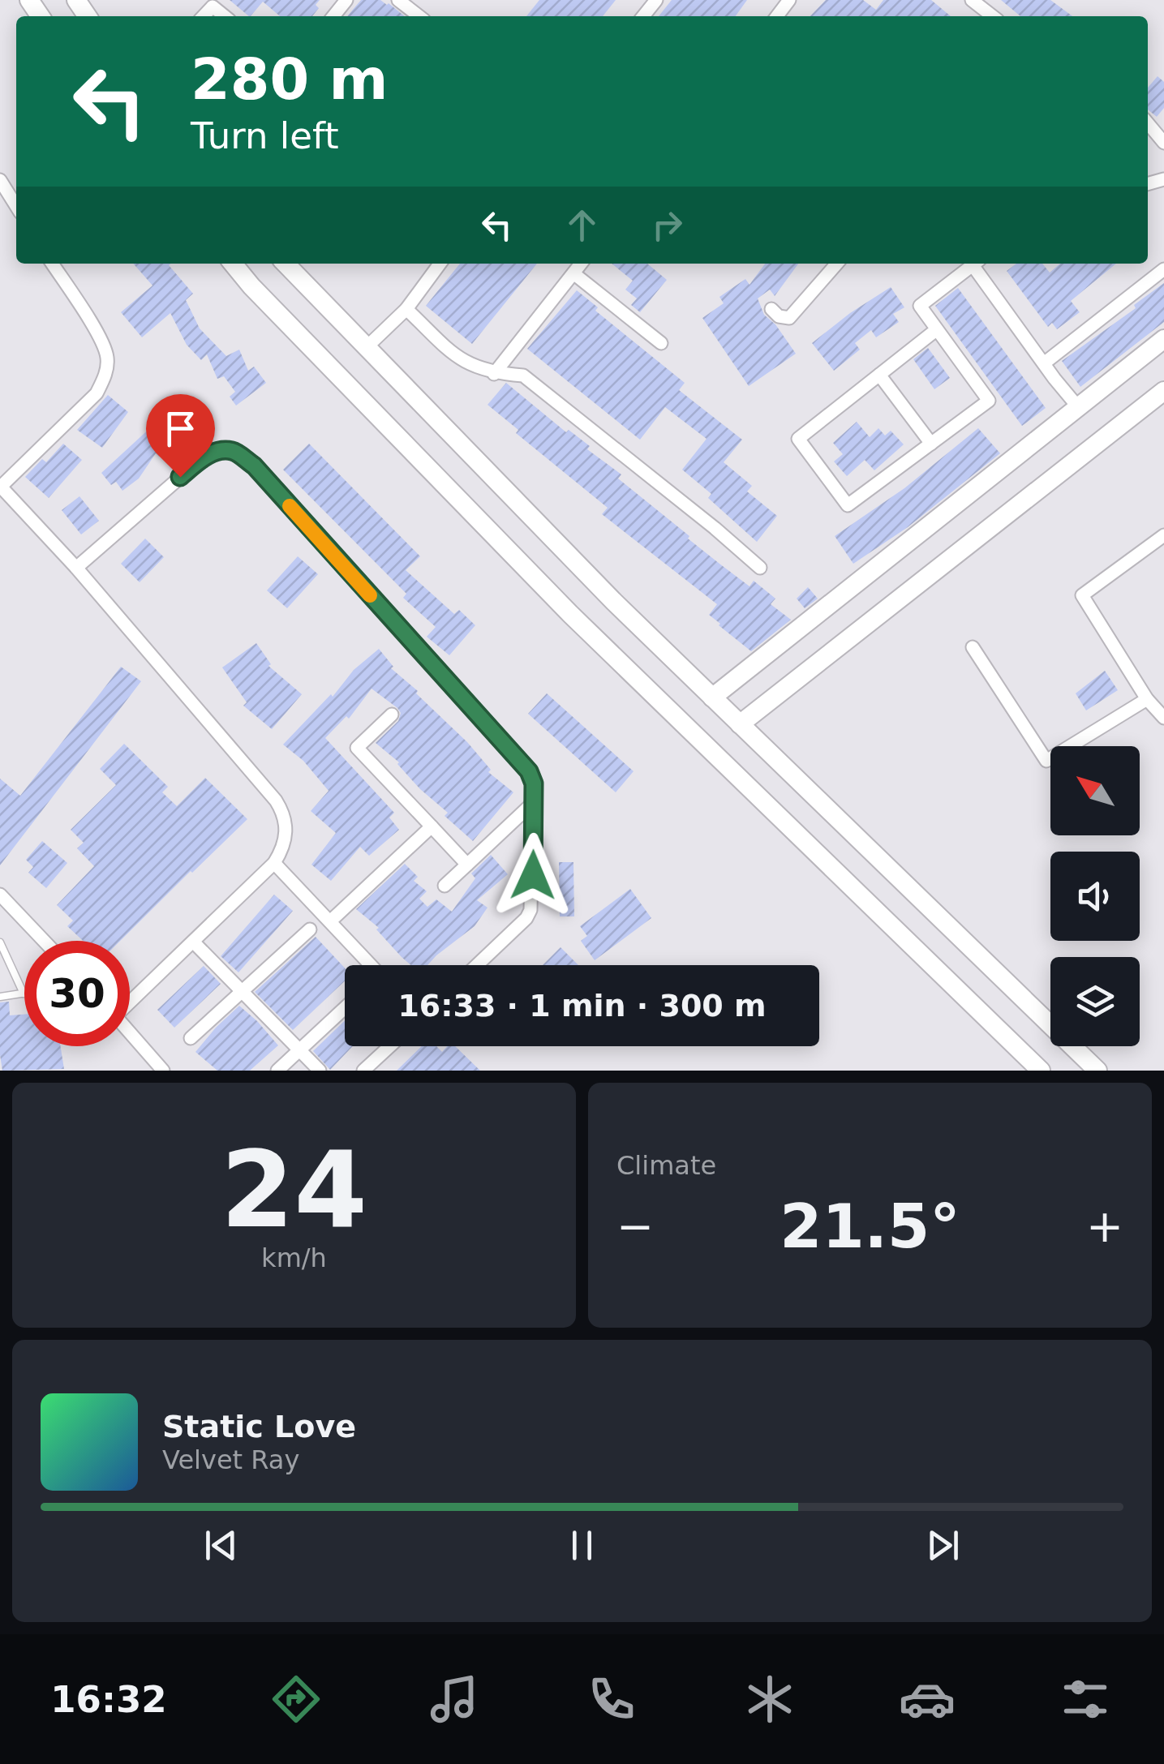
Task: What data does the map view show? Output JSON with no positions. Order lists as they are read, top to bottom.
{
  "north": "top left",
  "page": {
    "turn": ["280 m", "Turn left"],
    "limit": "30",
    "trip": "16:33 · 1 min · 300 m",
    "tile": [
      ["24", "km/h"],
      "Climate"
    ],
    "heat": ["−", "21.5°", "+"],
    "song": ["Static Love", "Velvet Ray"],
    "tabs": "16:32"
  }
}
